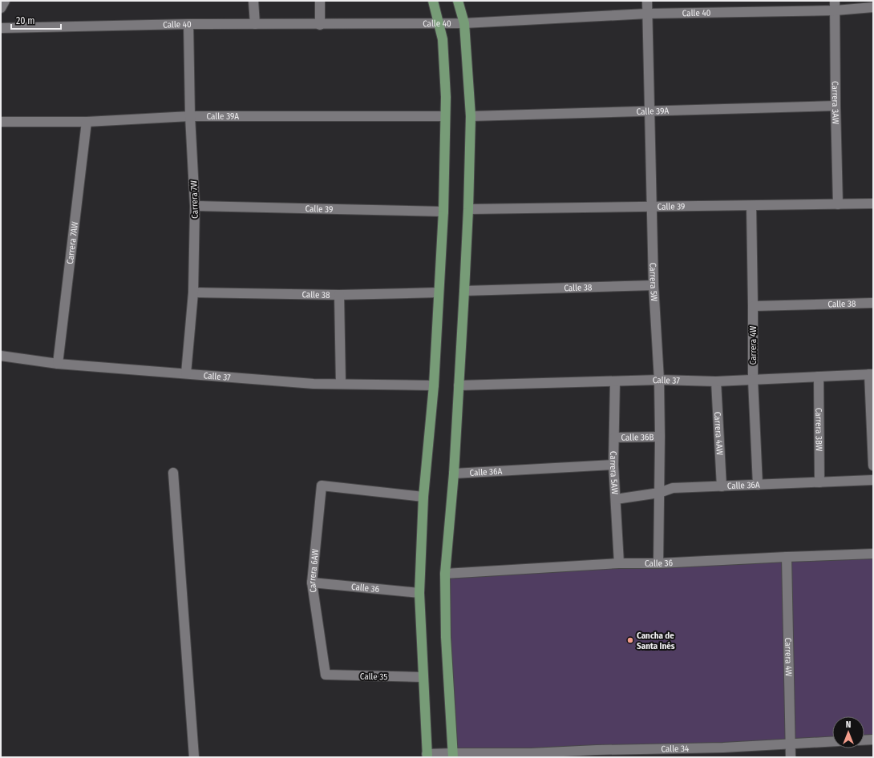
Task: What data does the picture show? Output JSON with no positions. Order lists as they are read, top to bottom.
{
  "streets": {
    "street": [
      "Calle 40",
      "Carrera 3AW",
      "Calle 39A",
      "Carrera 7W",
      "Calle 39",
      "Carrera 7AW",
      "Carrera 5W",
      "Calle 38",
      "Carrera 4W",
      "Calle 37",
      "Carrera 3BW",
      "Carrera 4AW",
      "Calle 36B",
      "Calle 36A",
      "Carrera 5AW",
      "Calle 36",
      "Carrera 6AW",
      "Calle 35",
      "Calle 34"
    ]
  },
  "crossings": [
    ["Calle 40", "Carrera 3AW"],
    ["Calle 40", "Carrera 7W"],
    ["Calle 40", "Carrera 5W"],
    ["Carrera 3AW", "Calle 39A"],
    ["Carrera 3AW", "Calle 39"],
    ["Calle 39A", "Carrera 7W"],
    ["Calle 39A", "Carrera 7AW"],
    ["Calle 39A", "Carrera 5W"],
    ["Carrera 7W", "Calle 39"],
    ["Carrera 7W", "Calle 38"],
    ["Carrera 7W", "Calle 37"],
    ["Calle 39", "Carrera 5W"],
    ["Calle 39", "Carrera 4W"],
    ["Carrera 7AW", "Calle 37"],
    ["Carrera 5W", "Calle 38"],
    ["Carrera 5W", "Calle 37"],
    ["Carrera 5W", "Calle 36B"],
    ["Carrera 5W", "Calle 36A"],
    ["Carrera 5W", "Calle 36"],
    ["Calle 38", "Carrera 4W"],
    ["Carrera 4W", "Calle 37"],
    ["Carrera 4W", "Calle 36A"],
    ["Carrera 4W", "Calle 36"],
    ["Carrera 4W", "Calle 34"],
    ["Calle 37", "Carrera 3BW"],
    ["Calle 37", "Carrera 4AW"],
    ["Calle 37", "Carrera 5AW"],
    ["Carrera 3BW", "Calle 36A"],
    ["Carrera 4AW", "Calle 36A"],
    ["Calle 36B", "Carrera 5AW"],
    ["Calle 36A", "Carrera 5AW"],
    ["Carrera 5AW", "Calle 36"],
    ["Calle 36", "Carrera 6AW"],
    ["Carrera 6AW", "Calle 35"]
  ],
  "places": ["Cancha de Santa Inés"],
  "scale_bar": "20 m",
  "north": "top"
}
